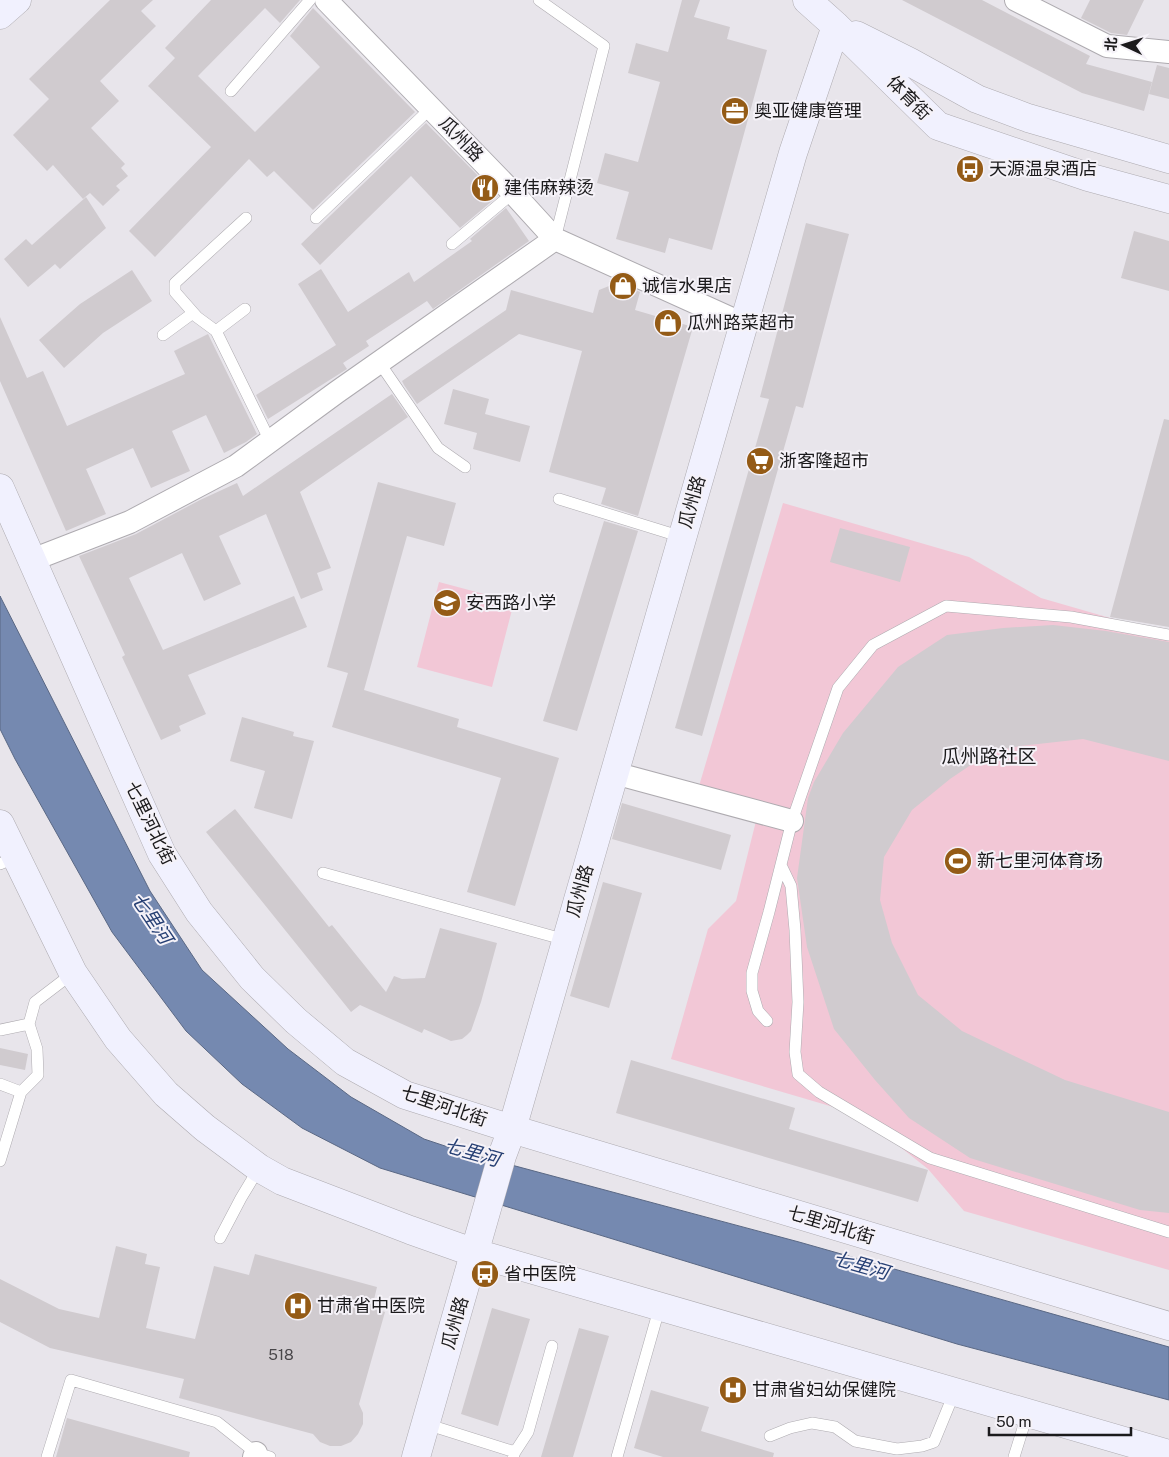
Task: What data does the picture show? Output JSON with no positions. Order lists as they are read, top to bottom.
{
  "streets": {
    "street": ["体育街", "瓜州路", "七里河北街"]
  },
  "crossings": [
    ["体育街", "瓜州路"],
    ["瓜州路", "七里河北街"]
  ],
  "districts": ["瓜州路社区"],
  "water": ["七里河"],
  "places": {
    "office": ["奥亚健康管理"],
    "bus stop": ["天源温泉酒店", "省中医院"],
    "restaurant": ["建伟麻辣烫"],
    "shop": ["诚信水果店", "瓜州路菜超市"],
    "supermarket": ["浙客隆超市"],
    "school or university": ["安西路小学"],
    "sports": ["新七里河体育场"],
    "hospital": ["甘肃省中医院", "甘肃省妇幼保健院"]
  },
  "house_numbers": ["518"],
  "scale_bar": "50 m",
  "north": "left"
}
